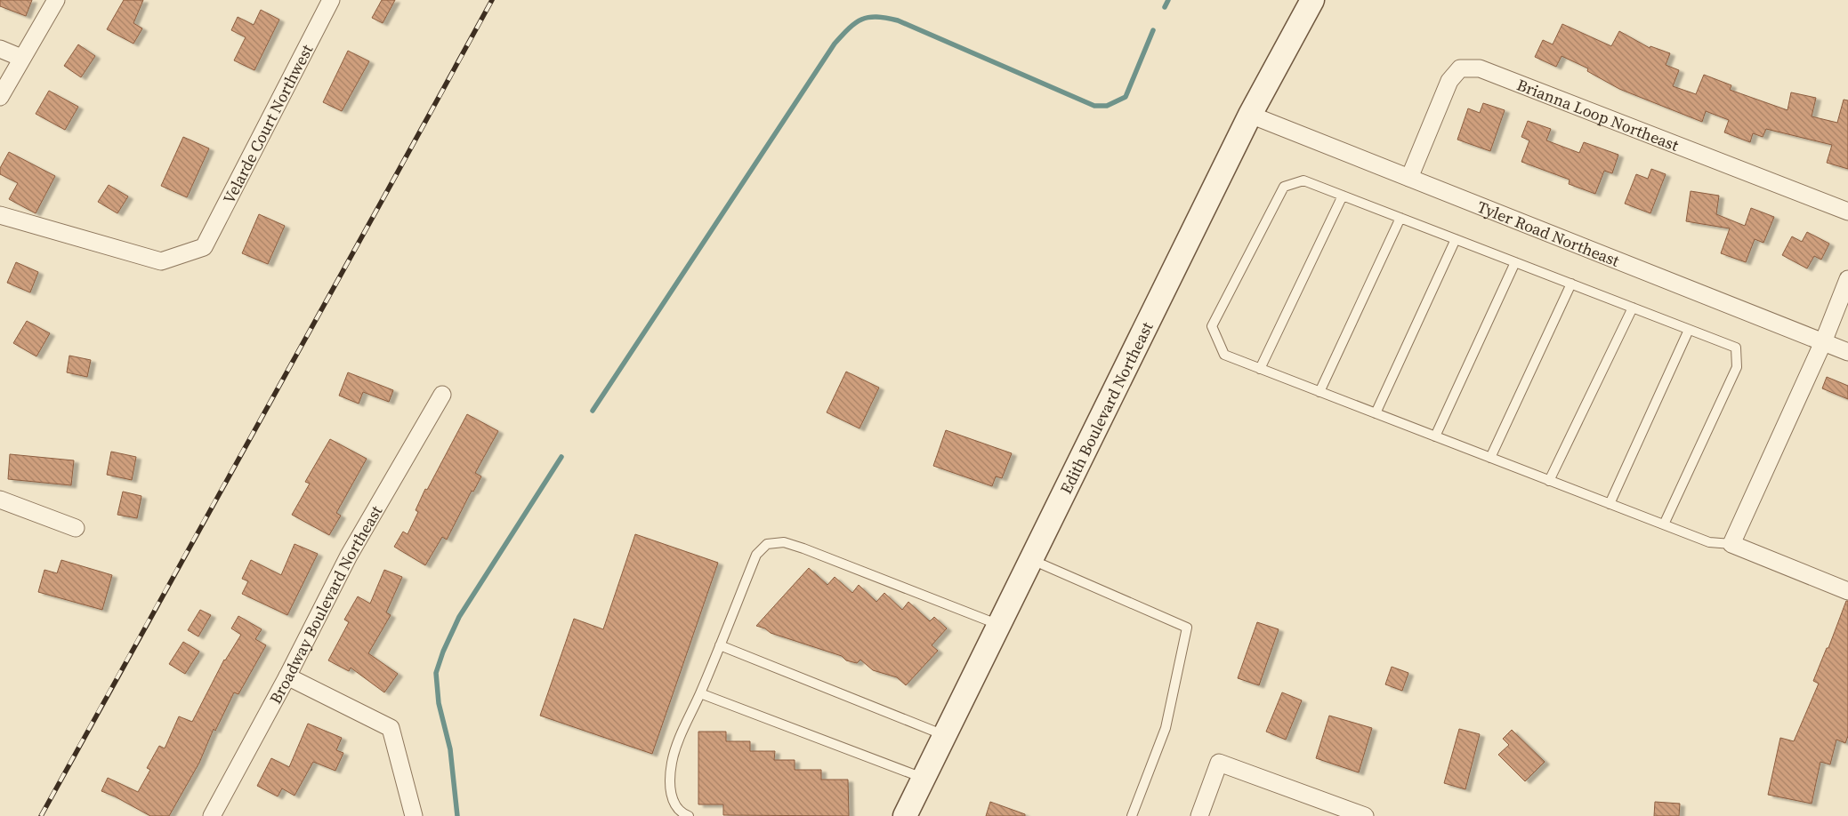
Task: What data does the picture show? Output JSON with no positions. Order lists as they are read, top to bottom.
{
  "streets": {
    "street": [
      "Brianna Loop Northeast",
      "Velarde Court Northwest",
      "Tyler Road Northeast",
      "Edith Boulevard Northeast",
      "Broadway Boulevard Northeast"
    ]
  },
  "crossings": [
    ["Brianna Loop Northeast", "Tyler Road Northeast"],
    ["Tyler Road Northeast", "Edith Boulevard Northeast"]
  ]
}
